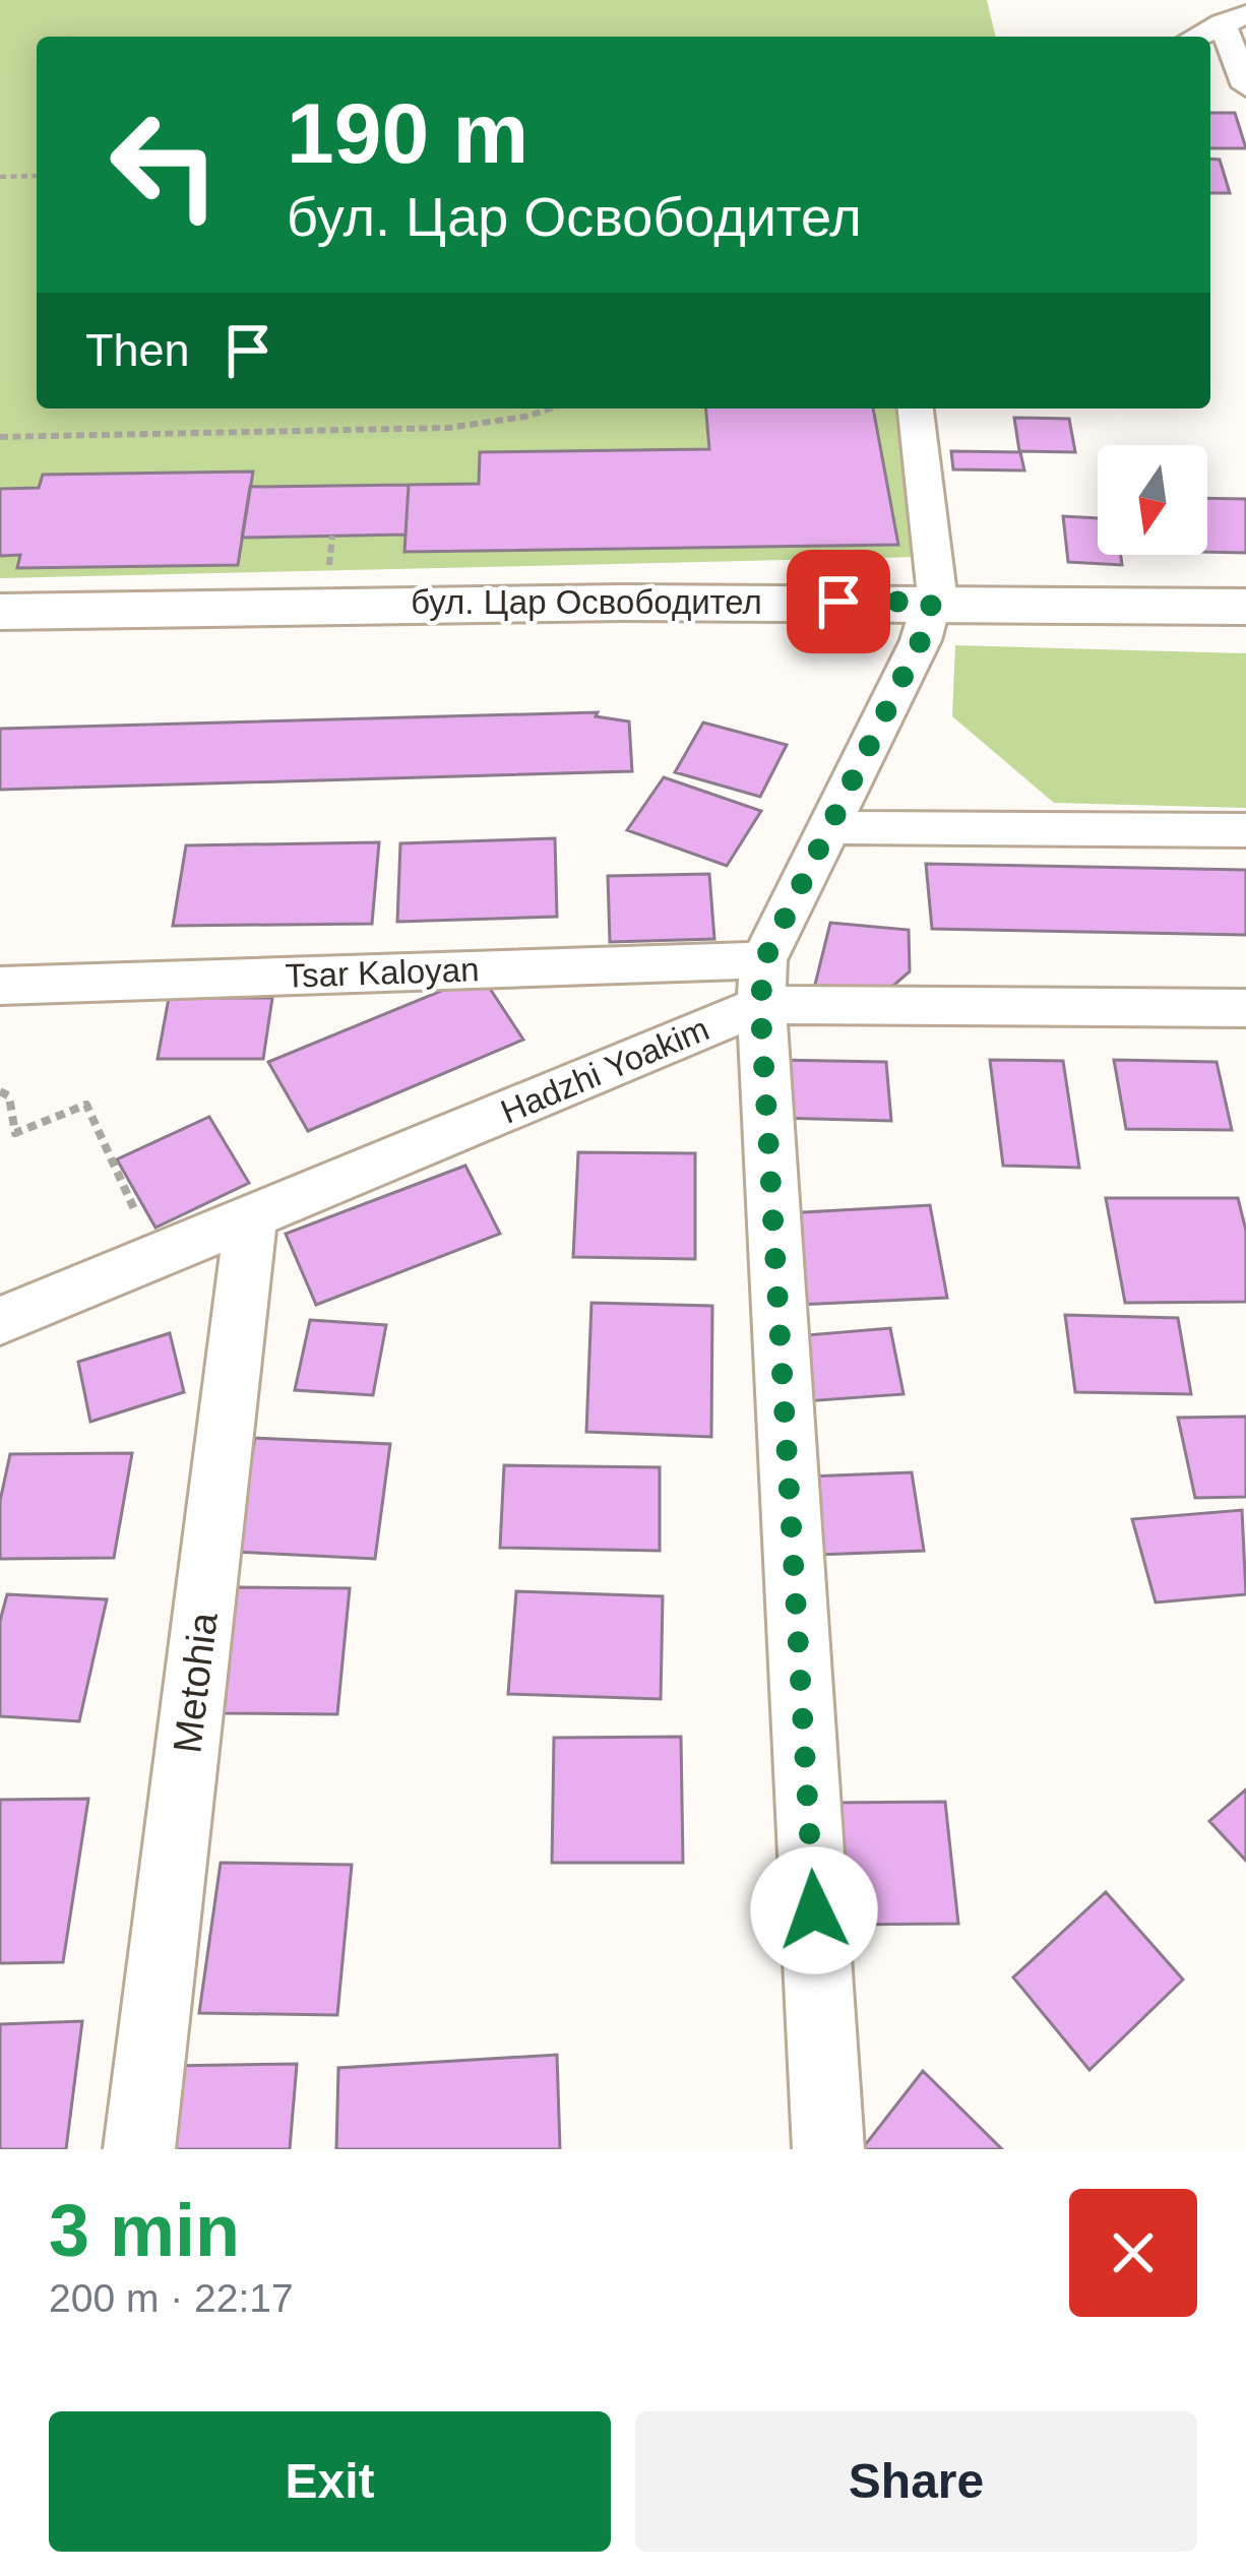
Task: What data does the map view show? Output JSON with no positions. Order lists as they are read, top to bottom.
{
  "streets": {
    "main road": ["бул. Цар Освободител"],
    "street": ["Tsar Kaloyan", "Hadzhi Yoakim", "Metohia"]
  },
  "crossings": [
    ["Tsar Kaloyan", "Hadzhi Yoakim"],
    ["Hadzhi Yoakim", "Metohia"]
  ],
  "north": "bottom",
  "page": {
    "turn": ["190 m", "бул. Цар Освободител"],
    "then": "Then",
    "heading": ["3 min", "200 m · 22:17"],
    "buttons": ["Exit", "Share"]
  }
}
